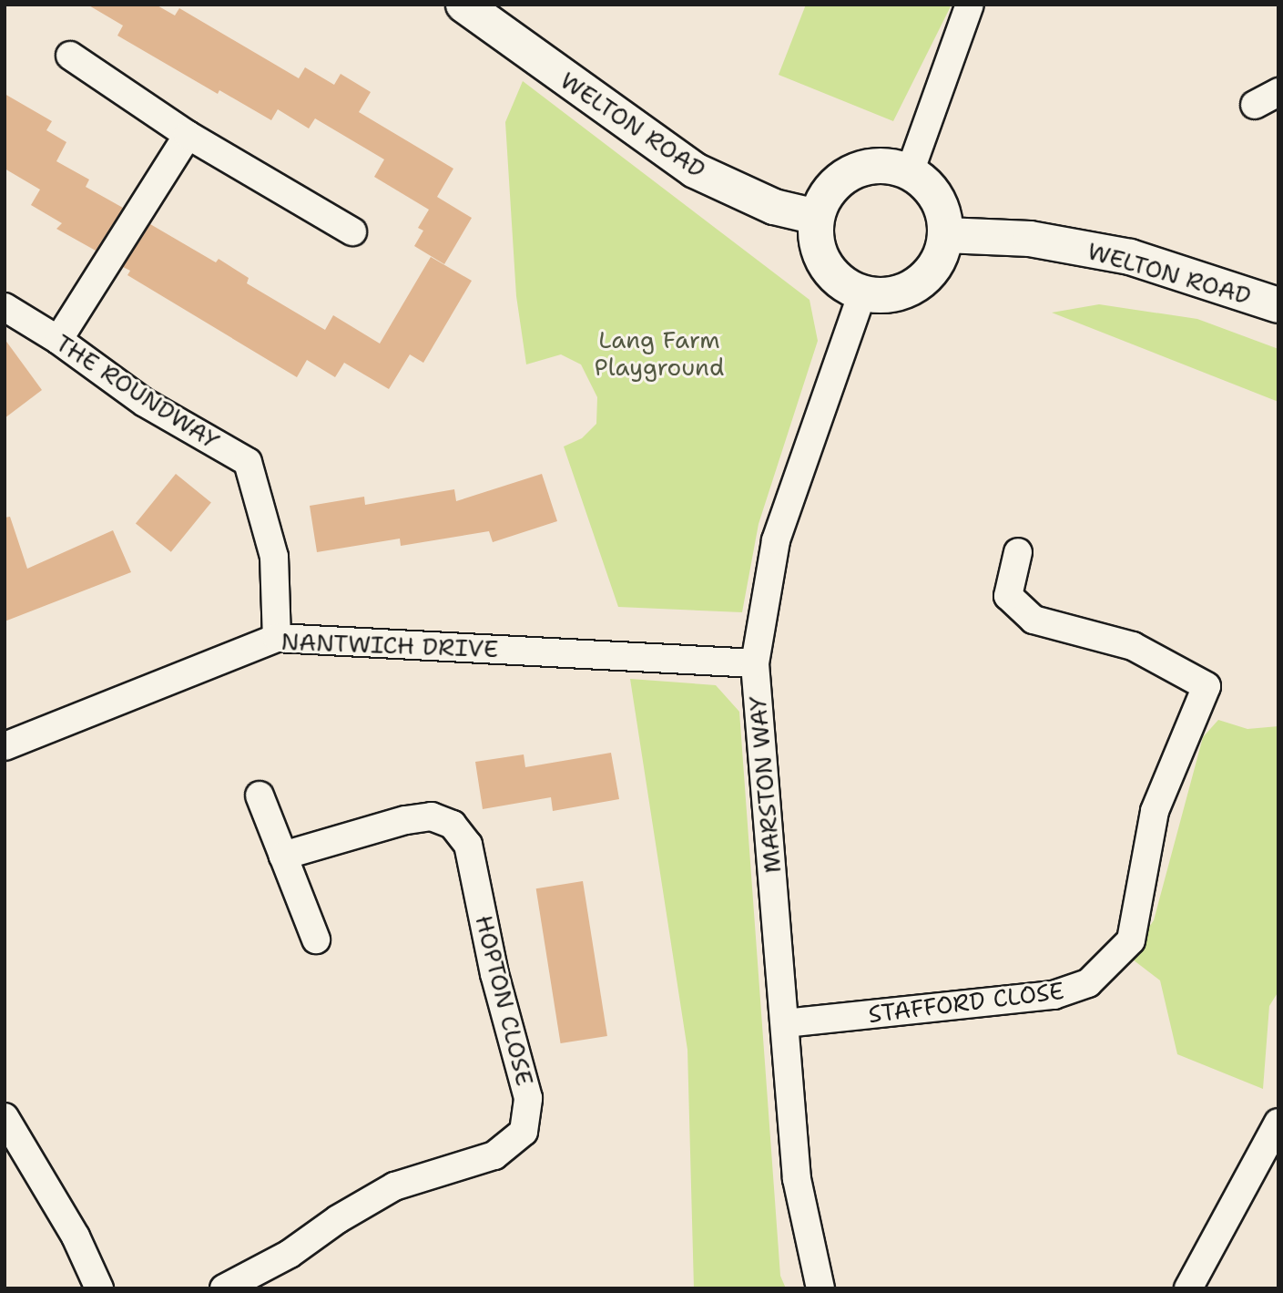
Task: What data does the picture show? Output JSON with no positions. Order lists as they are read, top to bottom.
{
  "streets": {
    "street": [
      "WELTON ROAD",
      "THE ROUNDWAY",
      "NANTWICH DRIVE",
      "MARSTON WAY",
      "HOPTON CLOSE",
      "STAFFORD CLOSE"
    ]
  },
  "crossings": [
    ["WELTON ROAD", "MARSTON WAY"],
    ["THE ROUNDWAY", "NANTWICH DRIVE"],
    ["NANTWICH DRIVE", "MARSTON WAY"],
    ["MARSTON WAY", "STAFFORD CLOSE"]
  ],
  "parks": ["Lang Farm Playground"]
}
